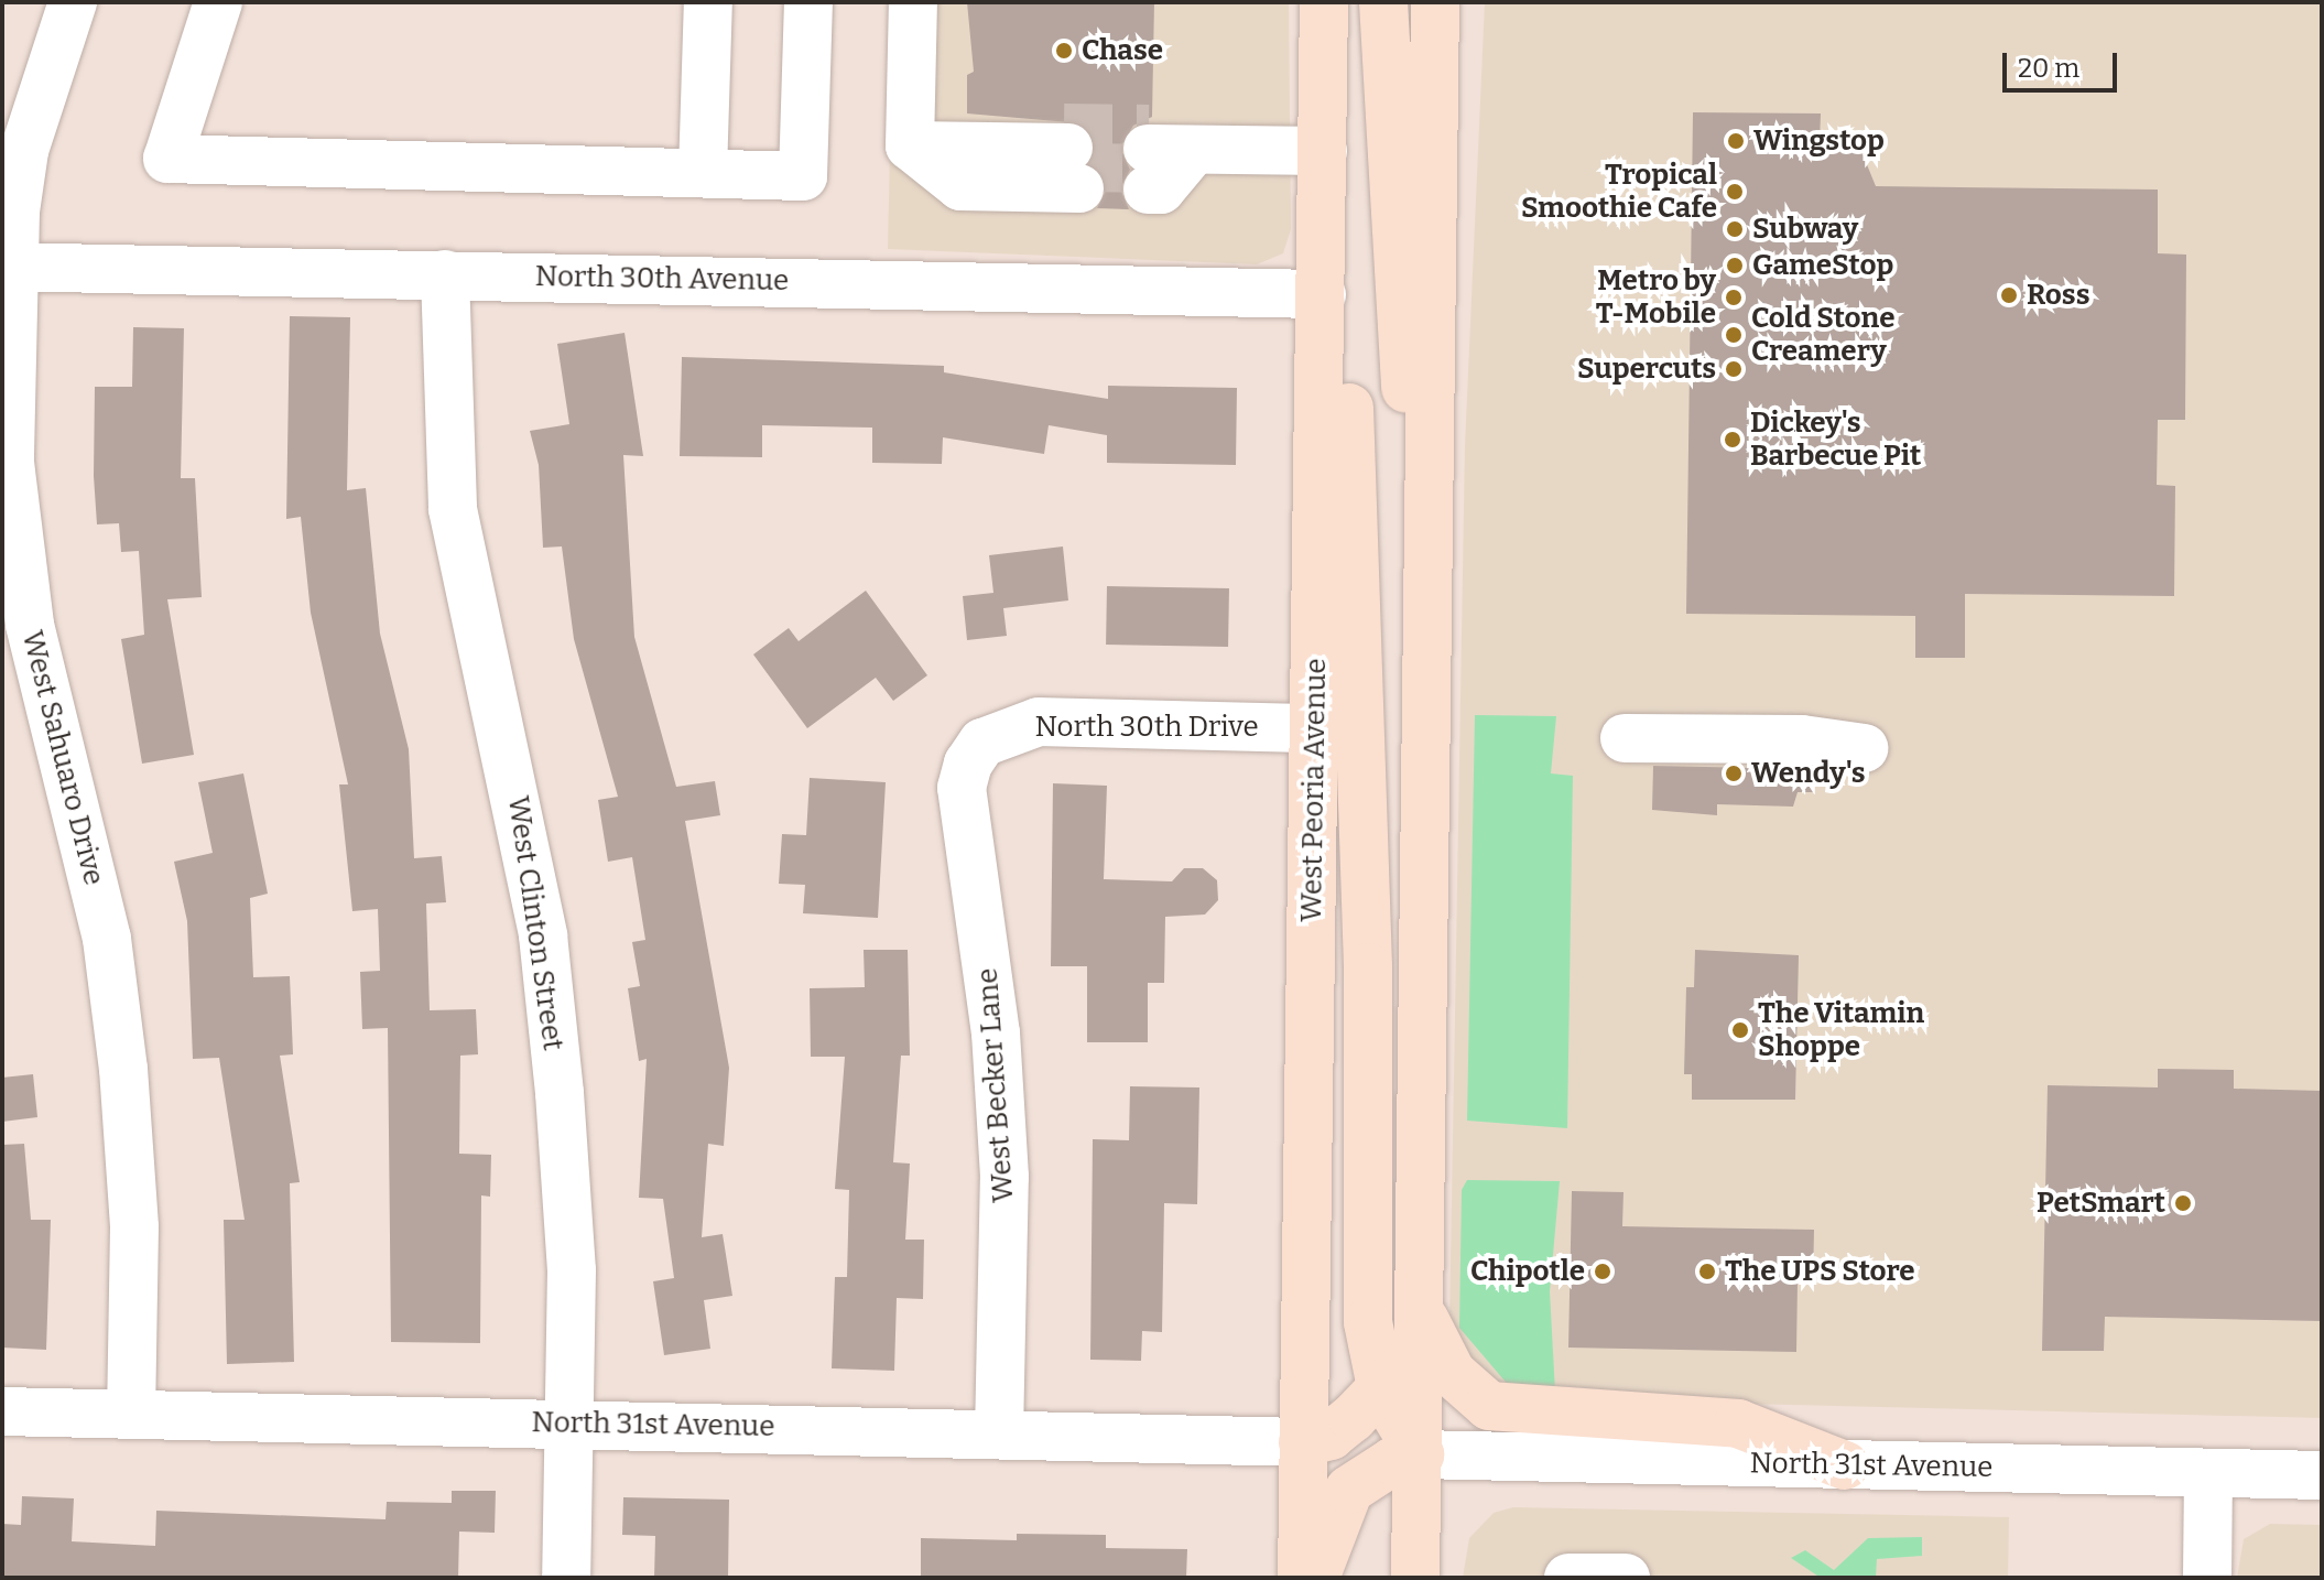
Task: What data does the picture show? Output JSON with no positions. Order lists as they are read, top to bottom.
{
  "streets": {
    "main road": ["West Peoria Avenue"],
    "street": [
      "North 30th Avenue",
      "North 30th Drive",
      "West Sahuaro Drive",
      "West Clinton Street",
      "West Becker Lane",
      "North 31st Avenue"
    ]
  },
  "crossings": [
    ["North 30th Avenue", "West Sahuaro Drive"],
    ["North 30th Avenue", "West Peoria Avenue"],
    ["North 30th Avenue", "West Clinton Street"],
    ["North 30th Drive", "West Peoria Avenue"],
    ["North 30th Drive", "West Becker Lane"],
    ["West Sahuaro Drive", "North 31st Avenue"],
    ["West Peoria Avenue", "North 31st Avenue"],
    ["West Clinton Street", "North 31st Avenue"],
    ["West Becker Lane", "North 31st Avenue"]
  ],
  "places": [
    "Chase",
    "Wingstop",
    "Tropical Smoothie Cafe",
    "Subway",
    "GameStop",
    "Ross",
    "Metro by T-Mobile",
    "Cold Stone Creamery",
    "Supercuts",
    "Dickey's Barbecue Pit",
    "Wendy's",
    "The Vitamin Shoppe",
    "PetSmart",
    "Chipotle",
    "The UPS Store"
  ],
  "scale_bar": "20 m"
}
